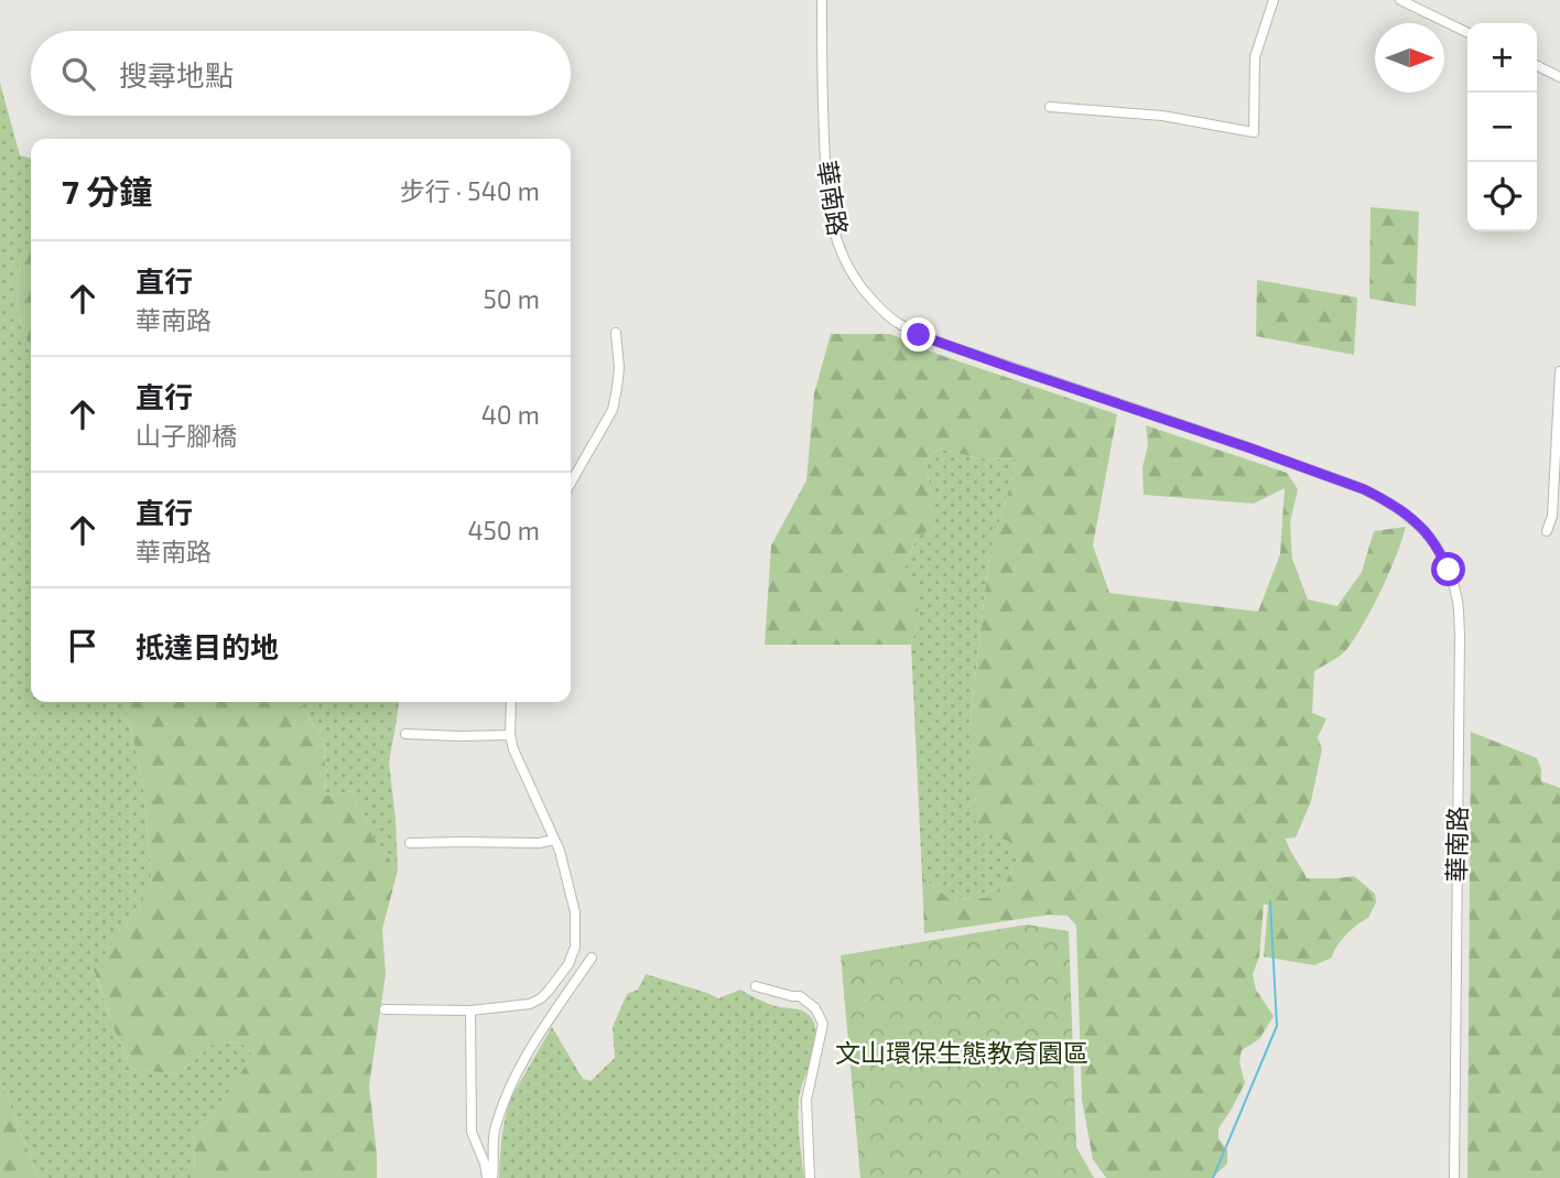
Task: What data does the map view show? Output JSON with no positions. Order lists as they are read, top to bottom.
{
  "streets": {
    "street": ["華南路"]
  },
  "parks": ["文山環保生態教育園區"],
  "north": "right",
  "page": {
    "map_buttons": ["+", "−"],
    "search": "搜尋地點",
    "heading": ["7 分鐘", "步行 · 540 m"],
    "list": [
      ["直行", "華南路", "50 m"],
      ["直行", "山子腳橋", "40 m"],
      ["直行", "華南路", "450 m"],
      "抵達目的地"
    ]
  }
}
